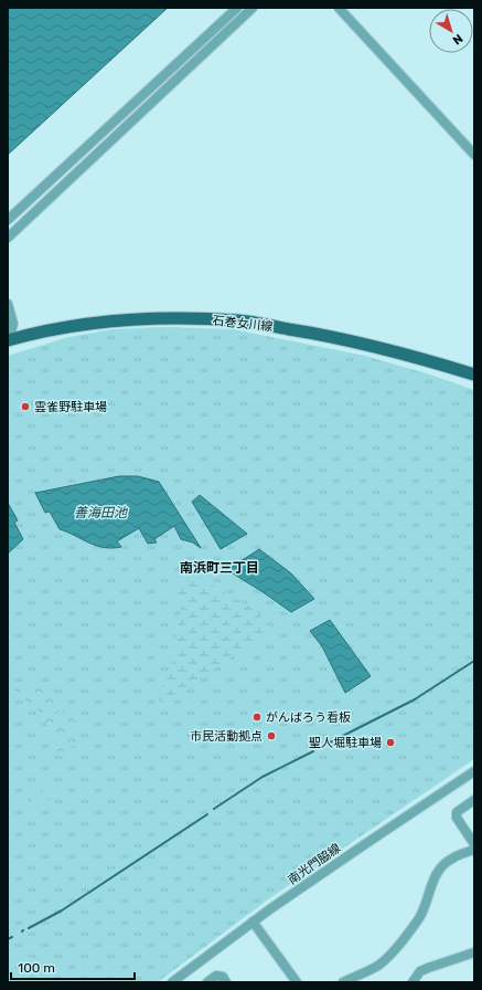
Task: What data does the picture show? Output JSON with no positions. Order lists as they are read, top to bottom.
{
  "streets": {
    "main road": ["石巻女川線"],
    "street": ["南光門脇線"]
  },
  "districts": ["南浜町三丁目"],
  "water": ["善海田池"],
  "places": [
    "雲雀野駐車場",
    "がんばろう看板",
    "市民活動拠点",
    "聖人堀駐車場"
  ],
  "scale_bar": "100 m",
  "north": "bottom right"
}
